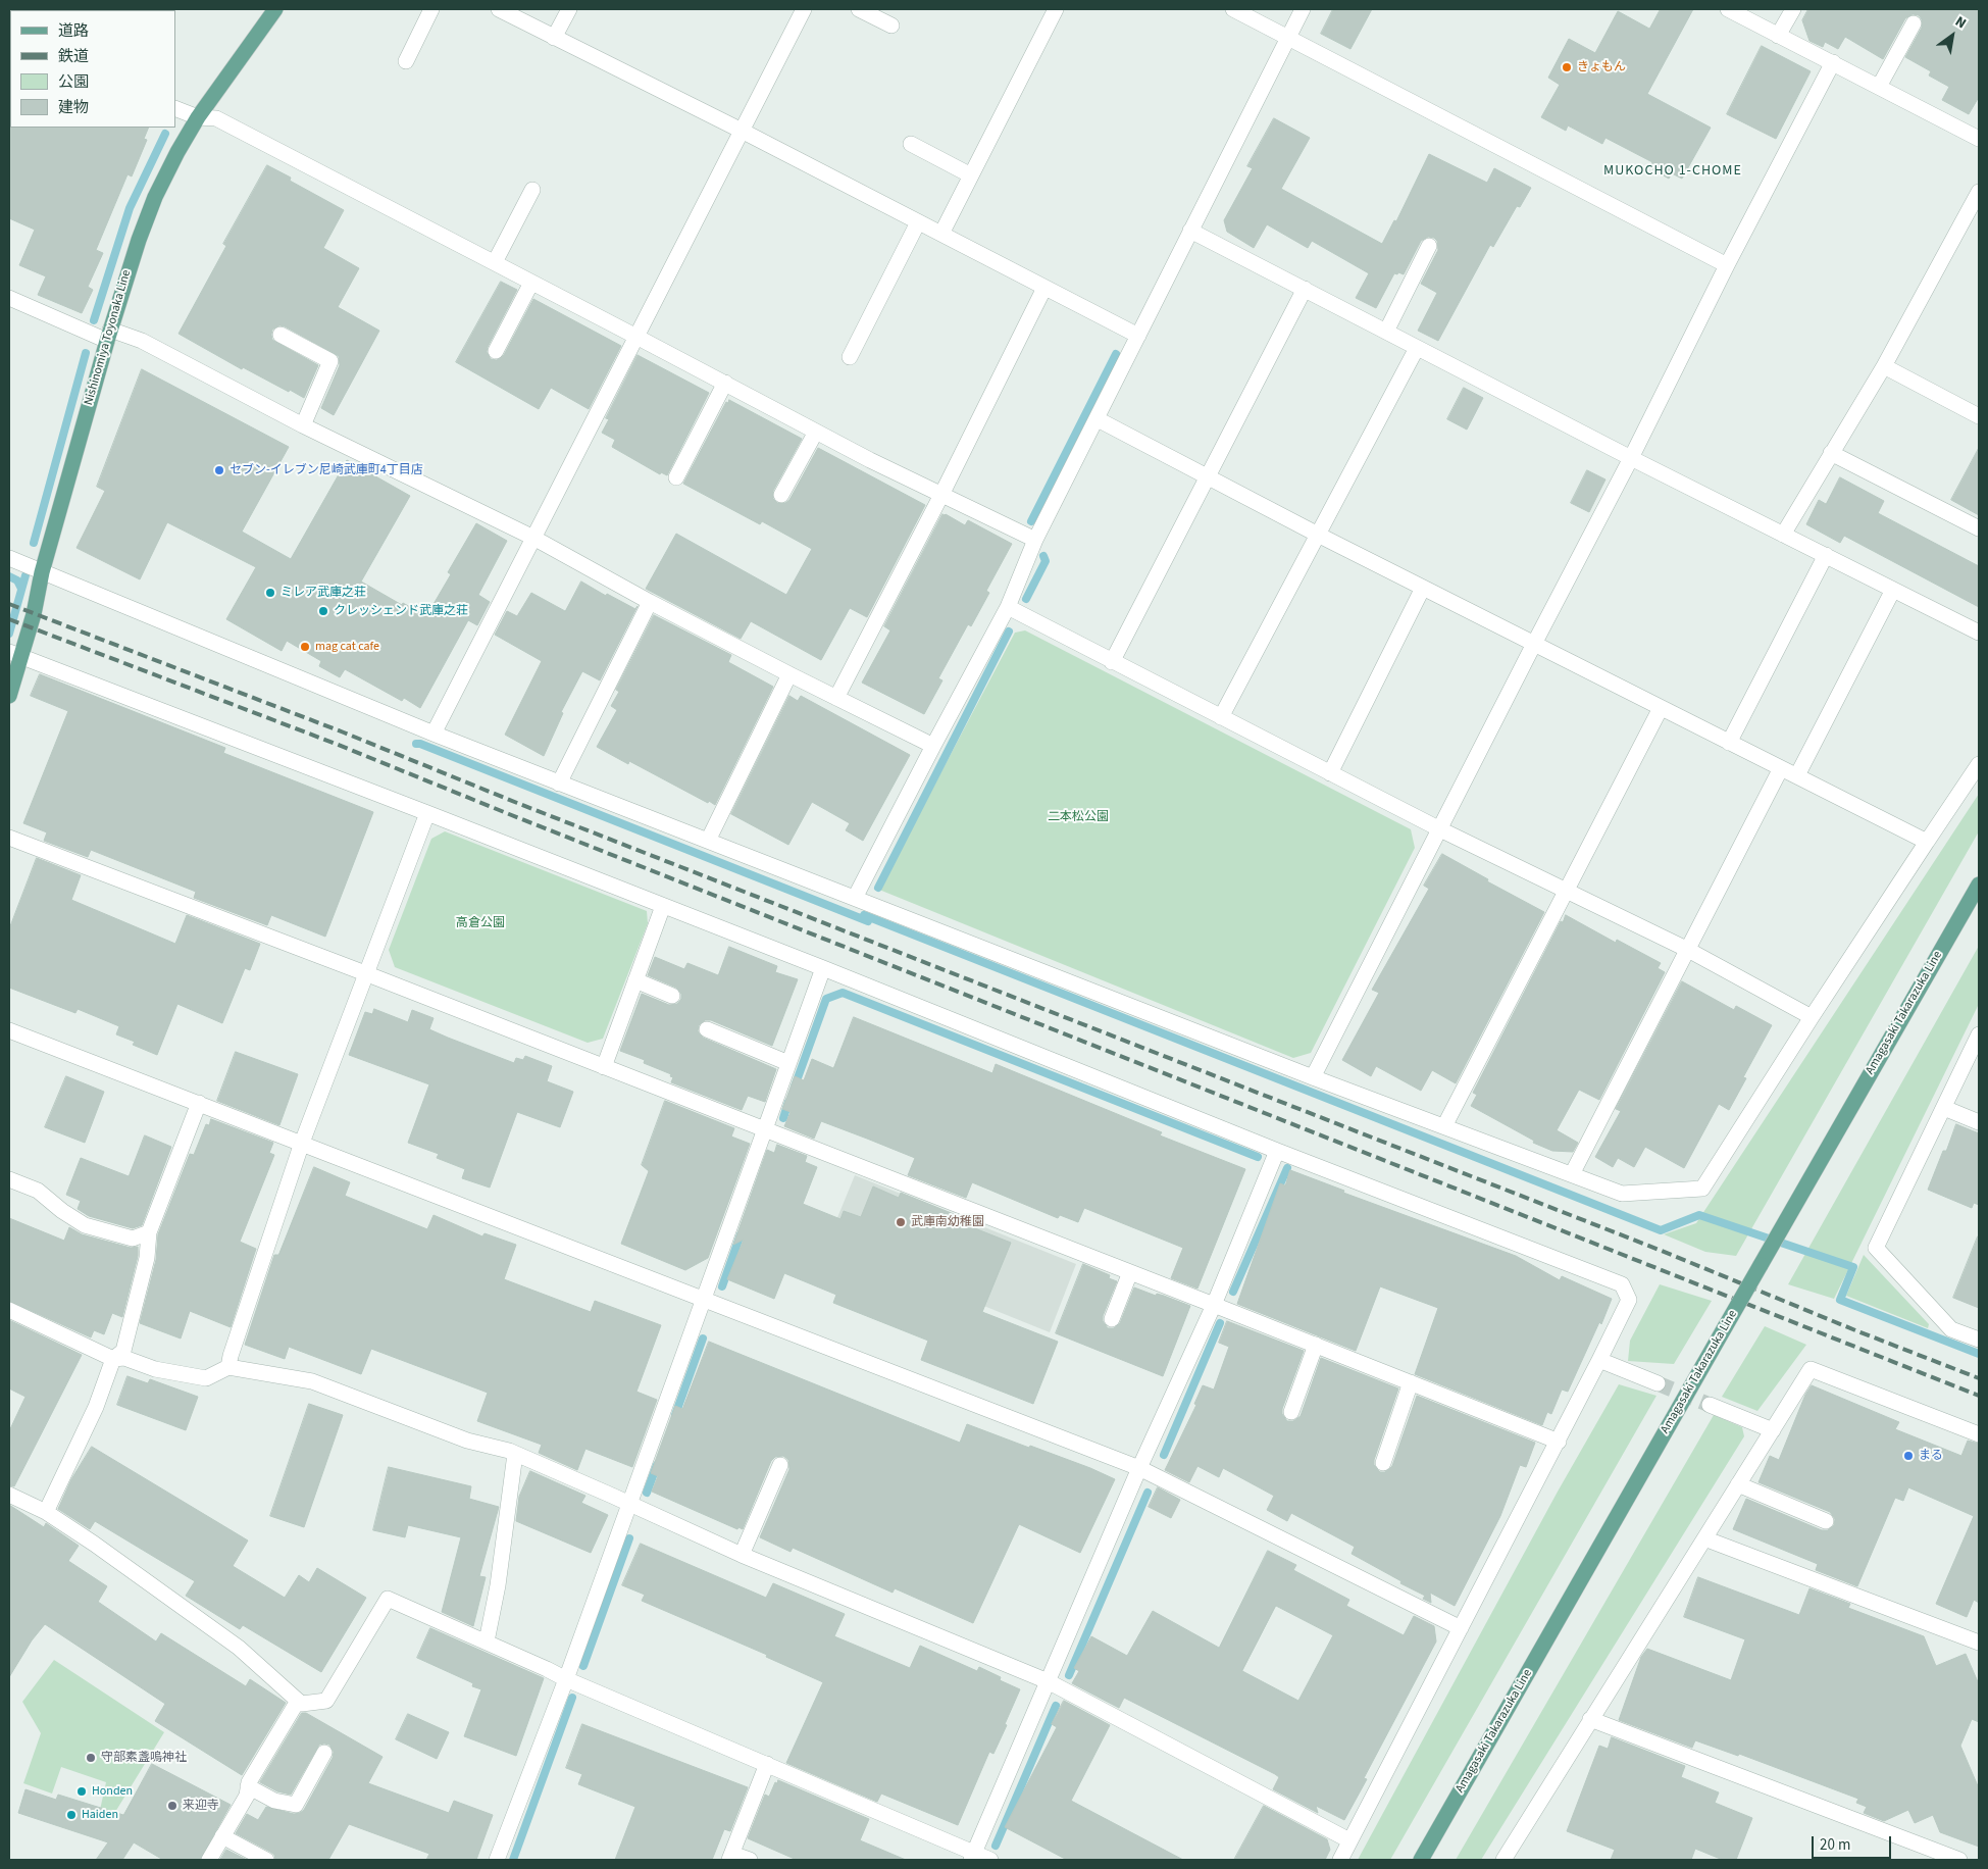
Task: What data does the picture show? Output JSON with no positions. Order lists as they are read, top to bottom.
{
  "streets": {
    "main road": ["Nishinomiya Toyonaka Line", "Amagasaki Takarazuka Line"]
  },
  "districts": ["MUKOCHO 1-CHOME"],
  "parks": ["二本松公園", "高倉公園"],
  "places": [
    "きょもん",
    "セブン-イレブン尼崎武庫町4丁目店",
    "ミレア武庫之荘",
    "クレッシェンド武庫之荘",
    "mag cat cafe",
    "武庫南幼稚園",
    "まる",
    "守部素盞嗚神社",
    "Honden",
    "来迎寺",
    "Haiden"
  ],
  "legend": [
    "道路",
    "鉄道",
    "公園",
    "建物"
  ],
  "scale_bar": "20 m",
  "north": "top right"
}
